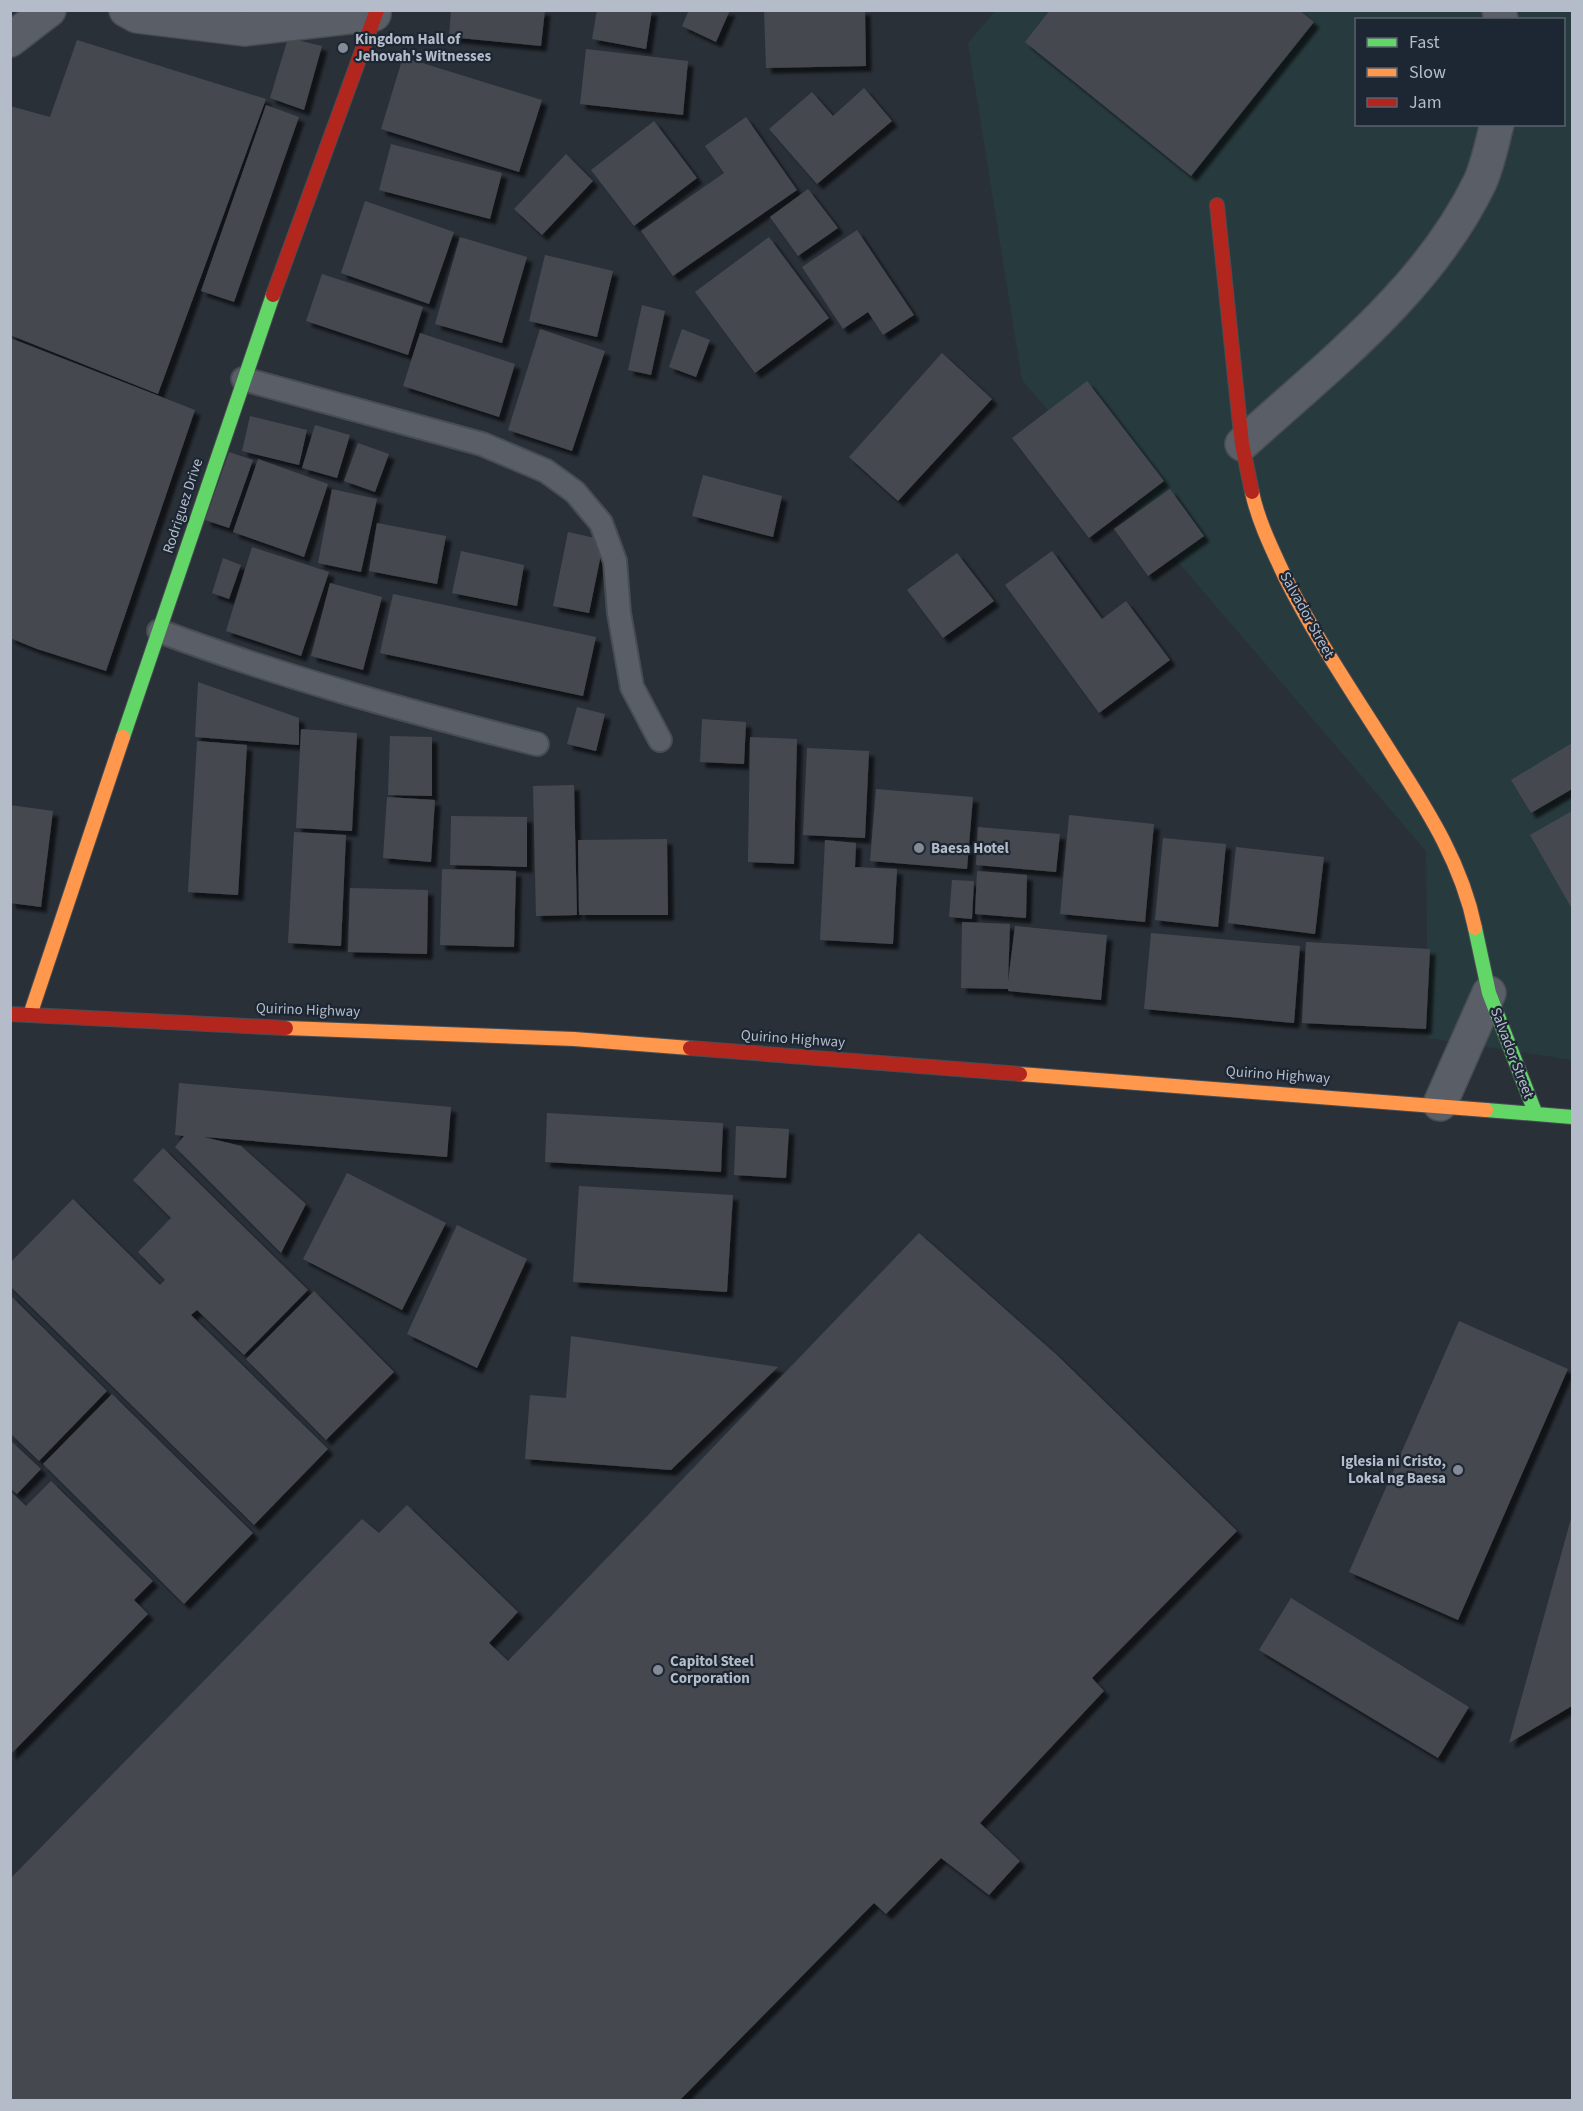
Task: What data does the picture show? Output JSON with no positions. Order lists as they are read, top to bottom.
{
  "streets": {
    "street": ["Rodriguez Drive", "Salvador Street", "Quirino Highway"]
  },
  "crossings": [
    ["Rodriguez Drive", "Quirino Highway"],
    ["Salvador Street", "Quirino Highway"]
  ],
  "places": [
    "Kingdom Hall of Jehovah's Witnesses",
    "Baesa Hotel",
    "Iglesia ni Cristo, Lokal ng Baesa",
    "Capitol Steel Corporation"
  ],
  "legend": ["Fast", "Slow", "Jam"]
}
